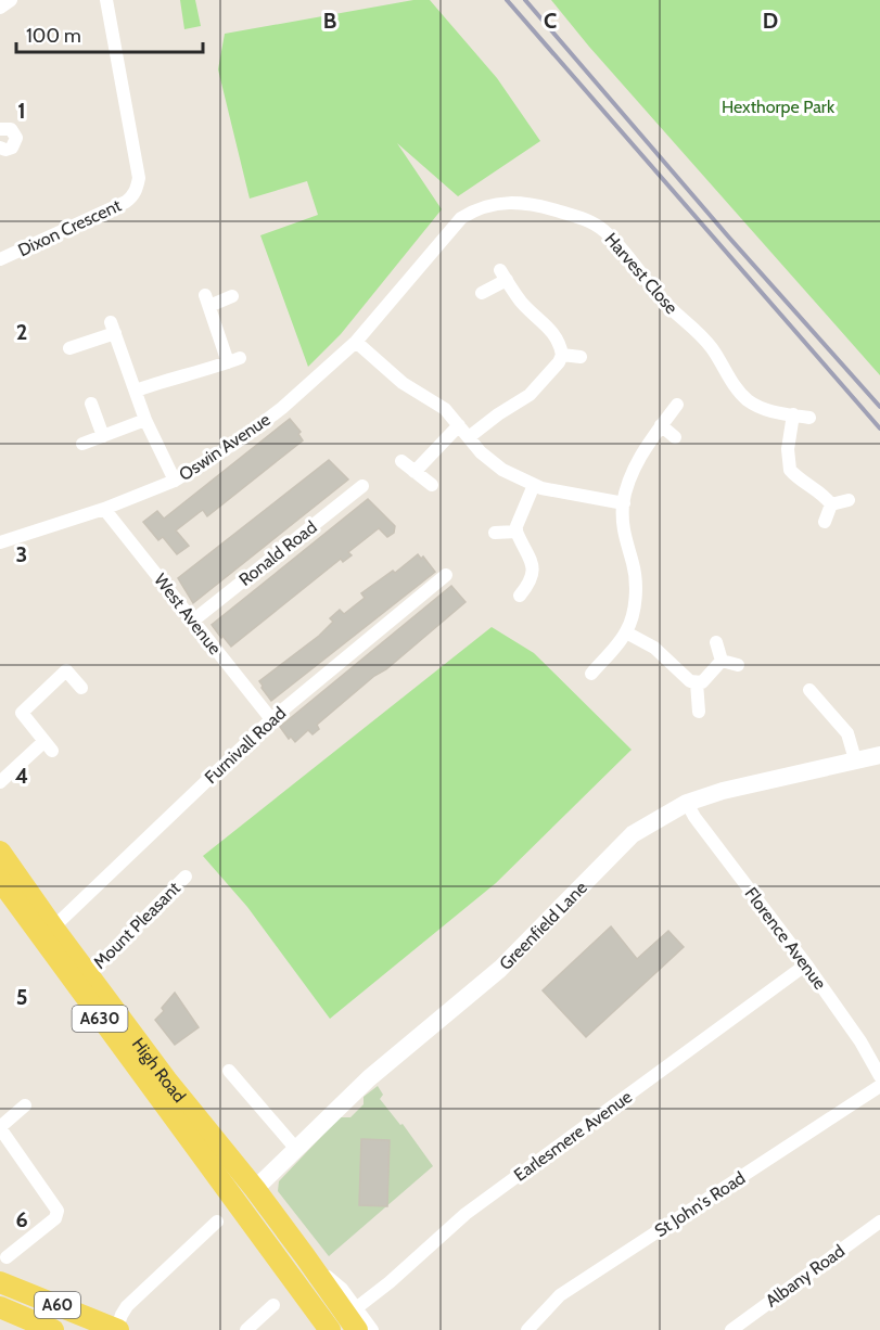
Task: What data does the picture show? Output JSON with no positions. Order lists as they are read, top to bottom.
{
  "streets": {
    "main road": ["A630", "High Road", "A60"],
    "street": [
      "Dixon Crescent",
      "Harvest Close",
      "Oswin Avenue",
      "Ronald Road",
      "West Avenue",
      "Furnivall Road",
      "Mount Pleasant",
      "Greenfield Lane",
      "Florence Avenue",
      "Earlesmere Avenue",
      "St John's Road",
      "Albany Road"
    ]
  },
  "crossings": [
    ["Harvest Close", "Oswin Avenue"],
    ["Oswin Avenue", "West Avenue"],
    ["Ronald Road", "West Avenue"],
    ["West Avenue", "Furnivall Road"],
    ["Furnivall Road", "High Road"],
    ["Mount Pleasant", "High Road"],
    ["Greenfield Lane", "Florence Avenue"],
    ["Greenfield Lane", "High Road"],
    ["Florence Avenue", "Earlesmere Avenue"],
    ["High Road", "Earlesmere Avenue"]
  ],
  "parks": ["Hexthorpe Park"],
  "scale_bar": "100 m",
  "grid": {
    "columns": ["B", "C", "D"],
    "rows": [
      "1",
      "2",
      "3",
      "4",
      "5",
      "6"
    ]
  }
}
